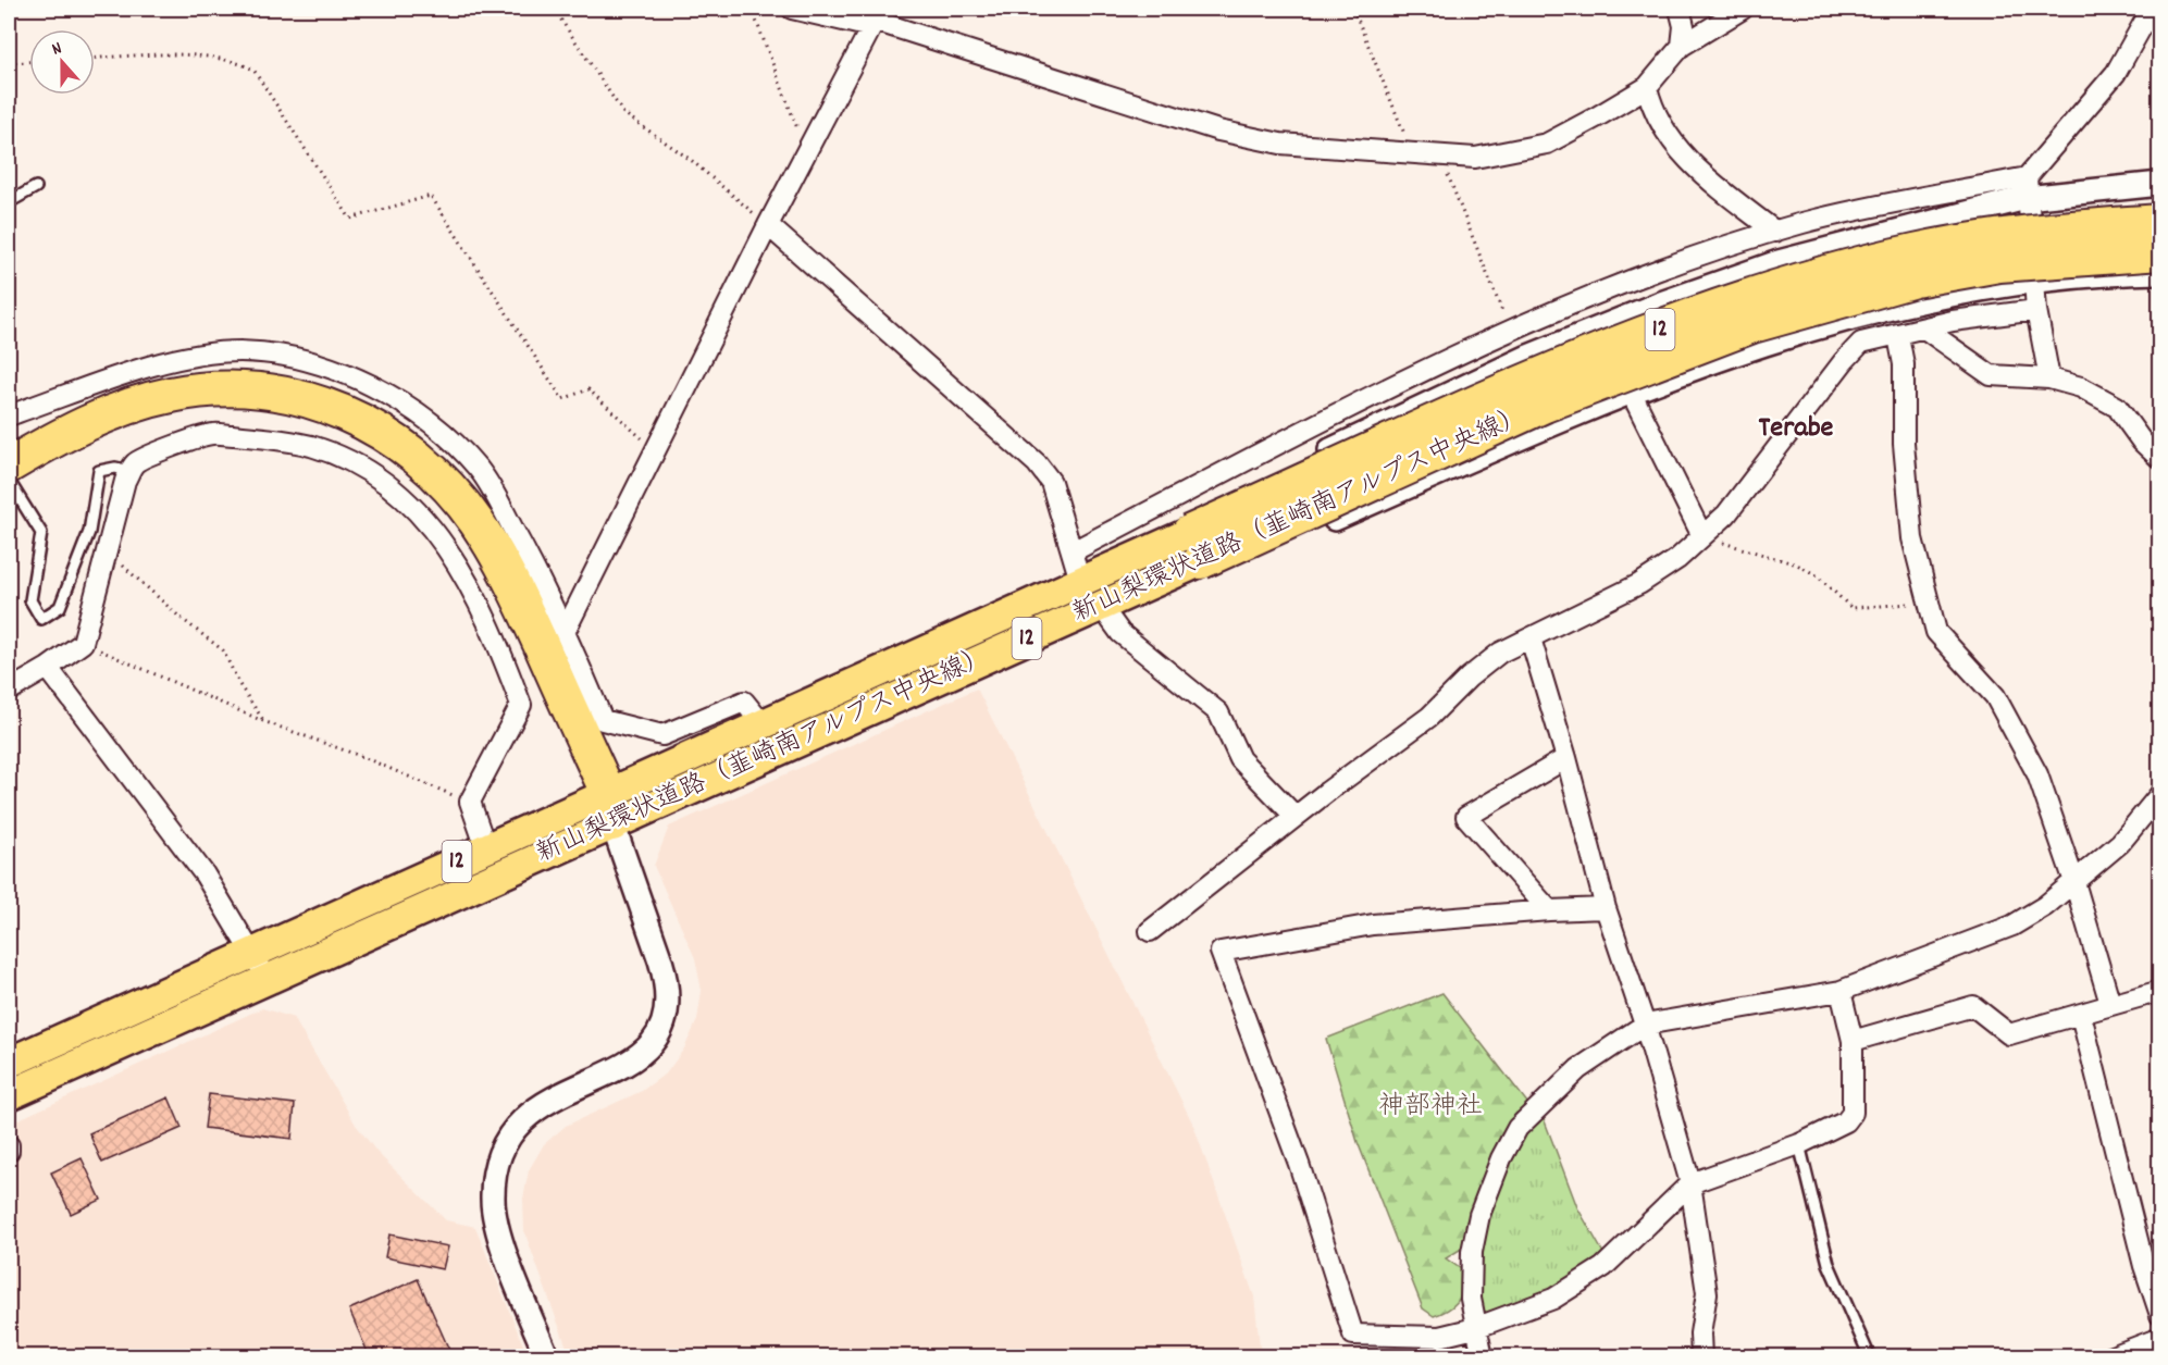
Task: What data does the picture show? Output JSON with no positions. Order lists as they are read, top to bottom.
{
  "streets": {
    "highway": ["12", "新山梨環状道路（韮崎南アルプス中央線）"]
  },
  "districts": ["Terabe"],
  "parks": ["神部神社"],
  "north": "top"
}
